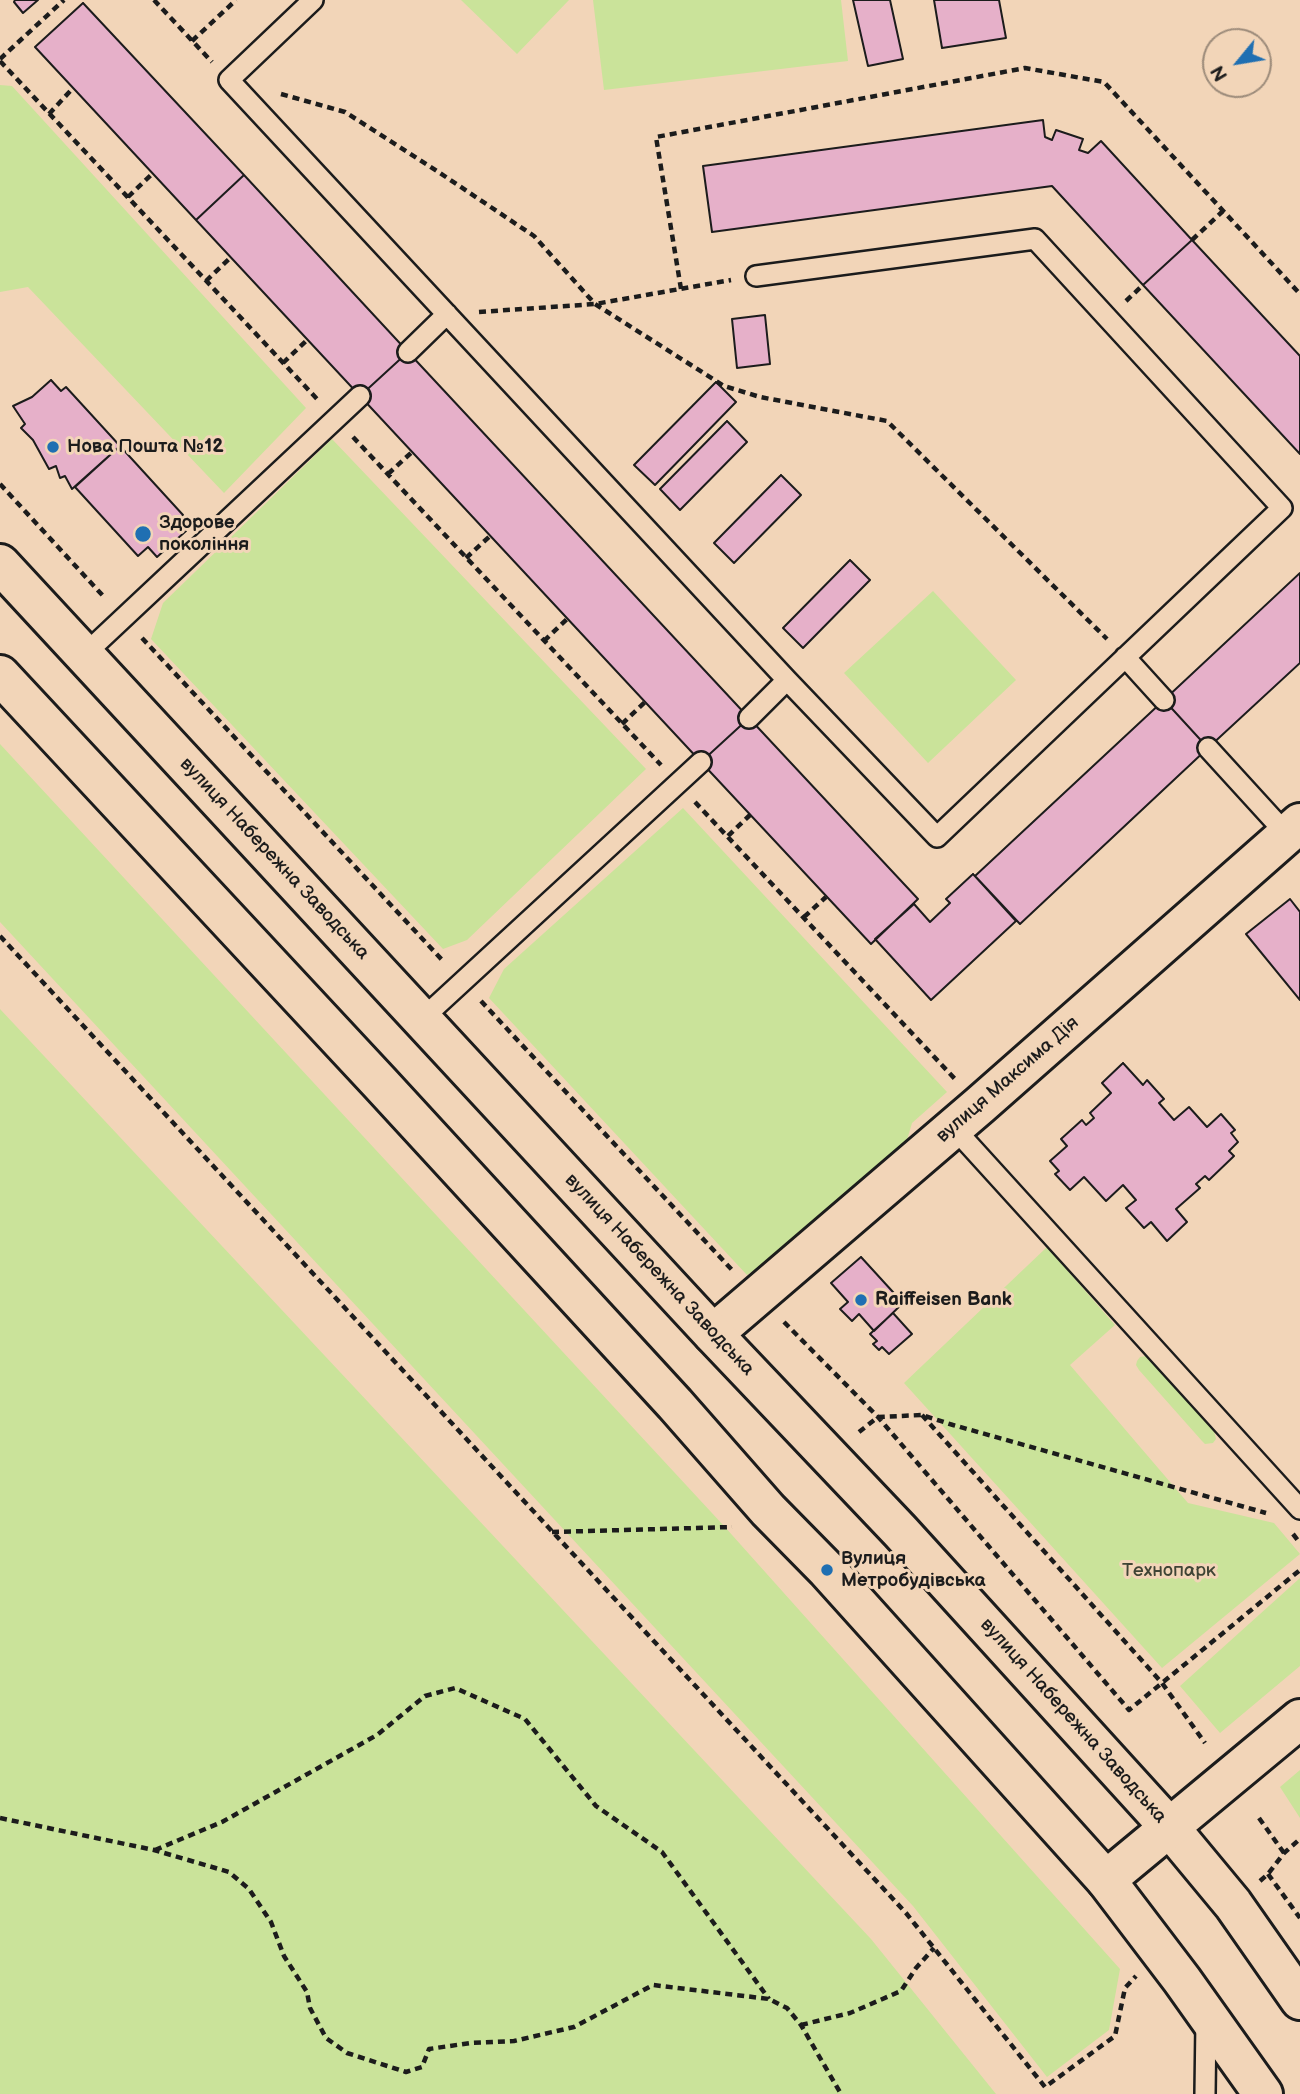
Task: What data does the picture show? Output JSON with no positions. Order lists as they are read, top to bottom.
{
  "streets": {
    "main road": ["вулиця Набережна Заводська", "вулиця Максима Дія"]
  },
  "crossings": [
    ["вулиця Набережна Заводська", "вулиця Максима Дія"]
  ],
  "parks": ["Технопарк"],
  "places": [
    "Нова Пошта №12",
    "Здорове покоління",
    "Raiffeisen Bank",
    "Вулиця Метробудівська"
  ],
  "north": "bottom left"
}
